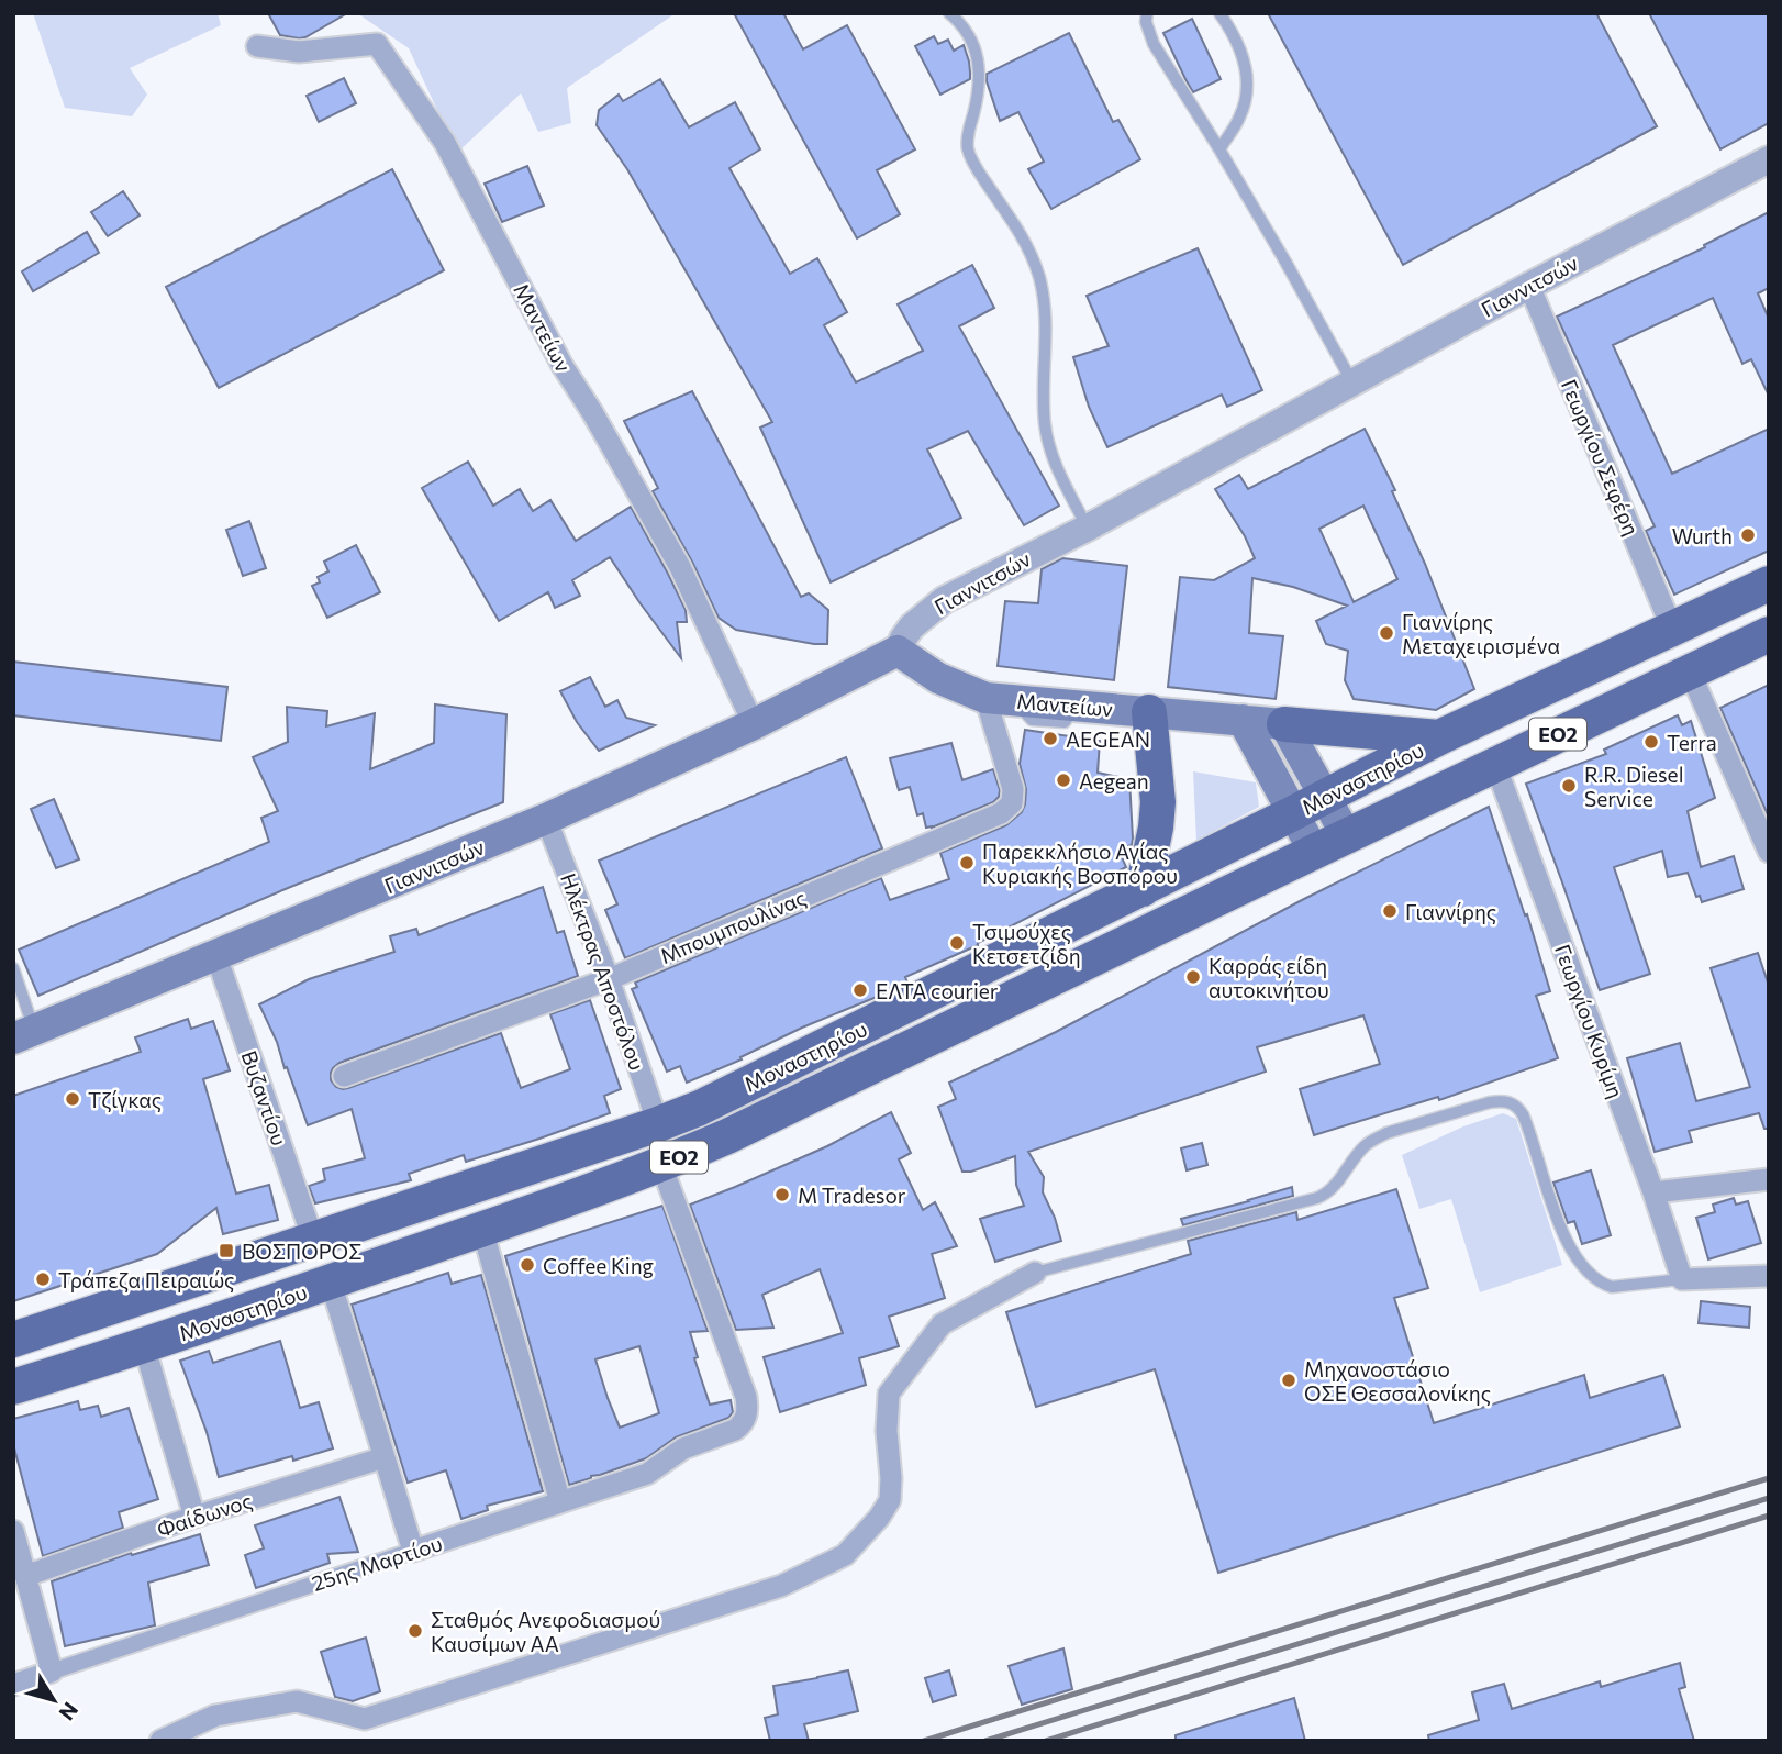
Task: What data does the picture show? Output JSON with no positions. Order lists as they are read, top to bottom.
{
  "streets": {
    "main road": [
      "Γιαννιτσών",
      "Μαντείων",
      "ΕΟ2",
      "Μοναστηρίου"
    ],
    "street": [
      "Γεωργίου Σεφέρη",
      "Μπουμπουλίνας",
      "Ηλέκτρας Αποστόλου",
      "Γεωργίου Κυρίμη",
      "Βυζαντίου",
      "Φαίδωνος",
      "25ης Μαρτίου"
    ]
  },
  "crossings": [
    ["Γιαννιτσών", "Μαντείων"],
    ["Γιαννιτσών", "Γεωργίου Σεφέρη"],
    ["Γιαννιτσών", "Ηλέκτρας Αποστόλου"],
    ["Γιαννιτσών", "Βυζαντίου"],
    ["Μαντείων", "Μπουμπουλίνας"],
    ["Γεωργίου Σεφέρη", "Μοναστηρίου"],
    ["Μοναστηρίου", "Ηλέκτρας Αποστόλου"],
    ["Μοναστηρίου", "Γεωργίου Κυρίμη"],
    ["Μοναστηρίου", "Βυζαντίου"],
    ["Μοναστηρίου", "25ης Μαρτίου"],
    ["Μπουμπουλίνας", "Ηλέκτρας Αποστόλου"]
  ],
  "places": {
    "other": [
      "Wurth",
      "Γιαννίρης Μεταχειρισμένα",
      "AEGEAN",
      "Terra",
      "Aegean",
      "R.R. Diesel Service",
      "Παρεκκλήσιο Αγίας Κυριακής Βοσπόρου",
      "Γιαννίρης",
      "Τσιμούχες Κετσετζίδη",
      "Καρράς είδη αυτοκινήτου",
      "ΕΛΤΑ courier",
      "Τζίγκας",
      "M Tradesor",
      "Coffee King",
      "Τράπεζα Πειραιώς",
      "Μηχανοστάσιο ΟΣΕ Θεσσαλονίκης",
      "Σταθμός Ανεφοδιασμού Καυσίμων ΑΑ"
    ],
    "transit": ["ΒΟΣΠΟΡΟΣ"]
  },
  "north": "bottom right"
}
